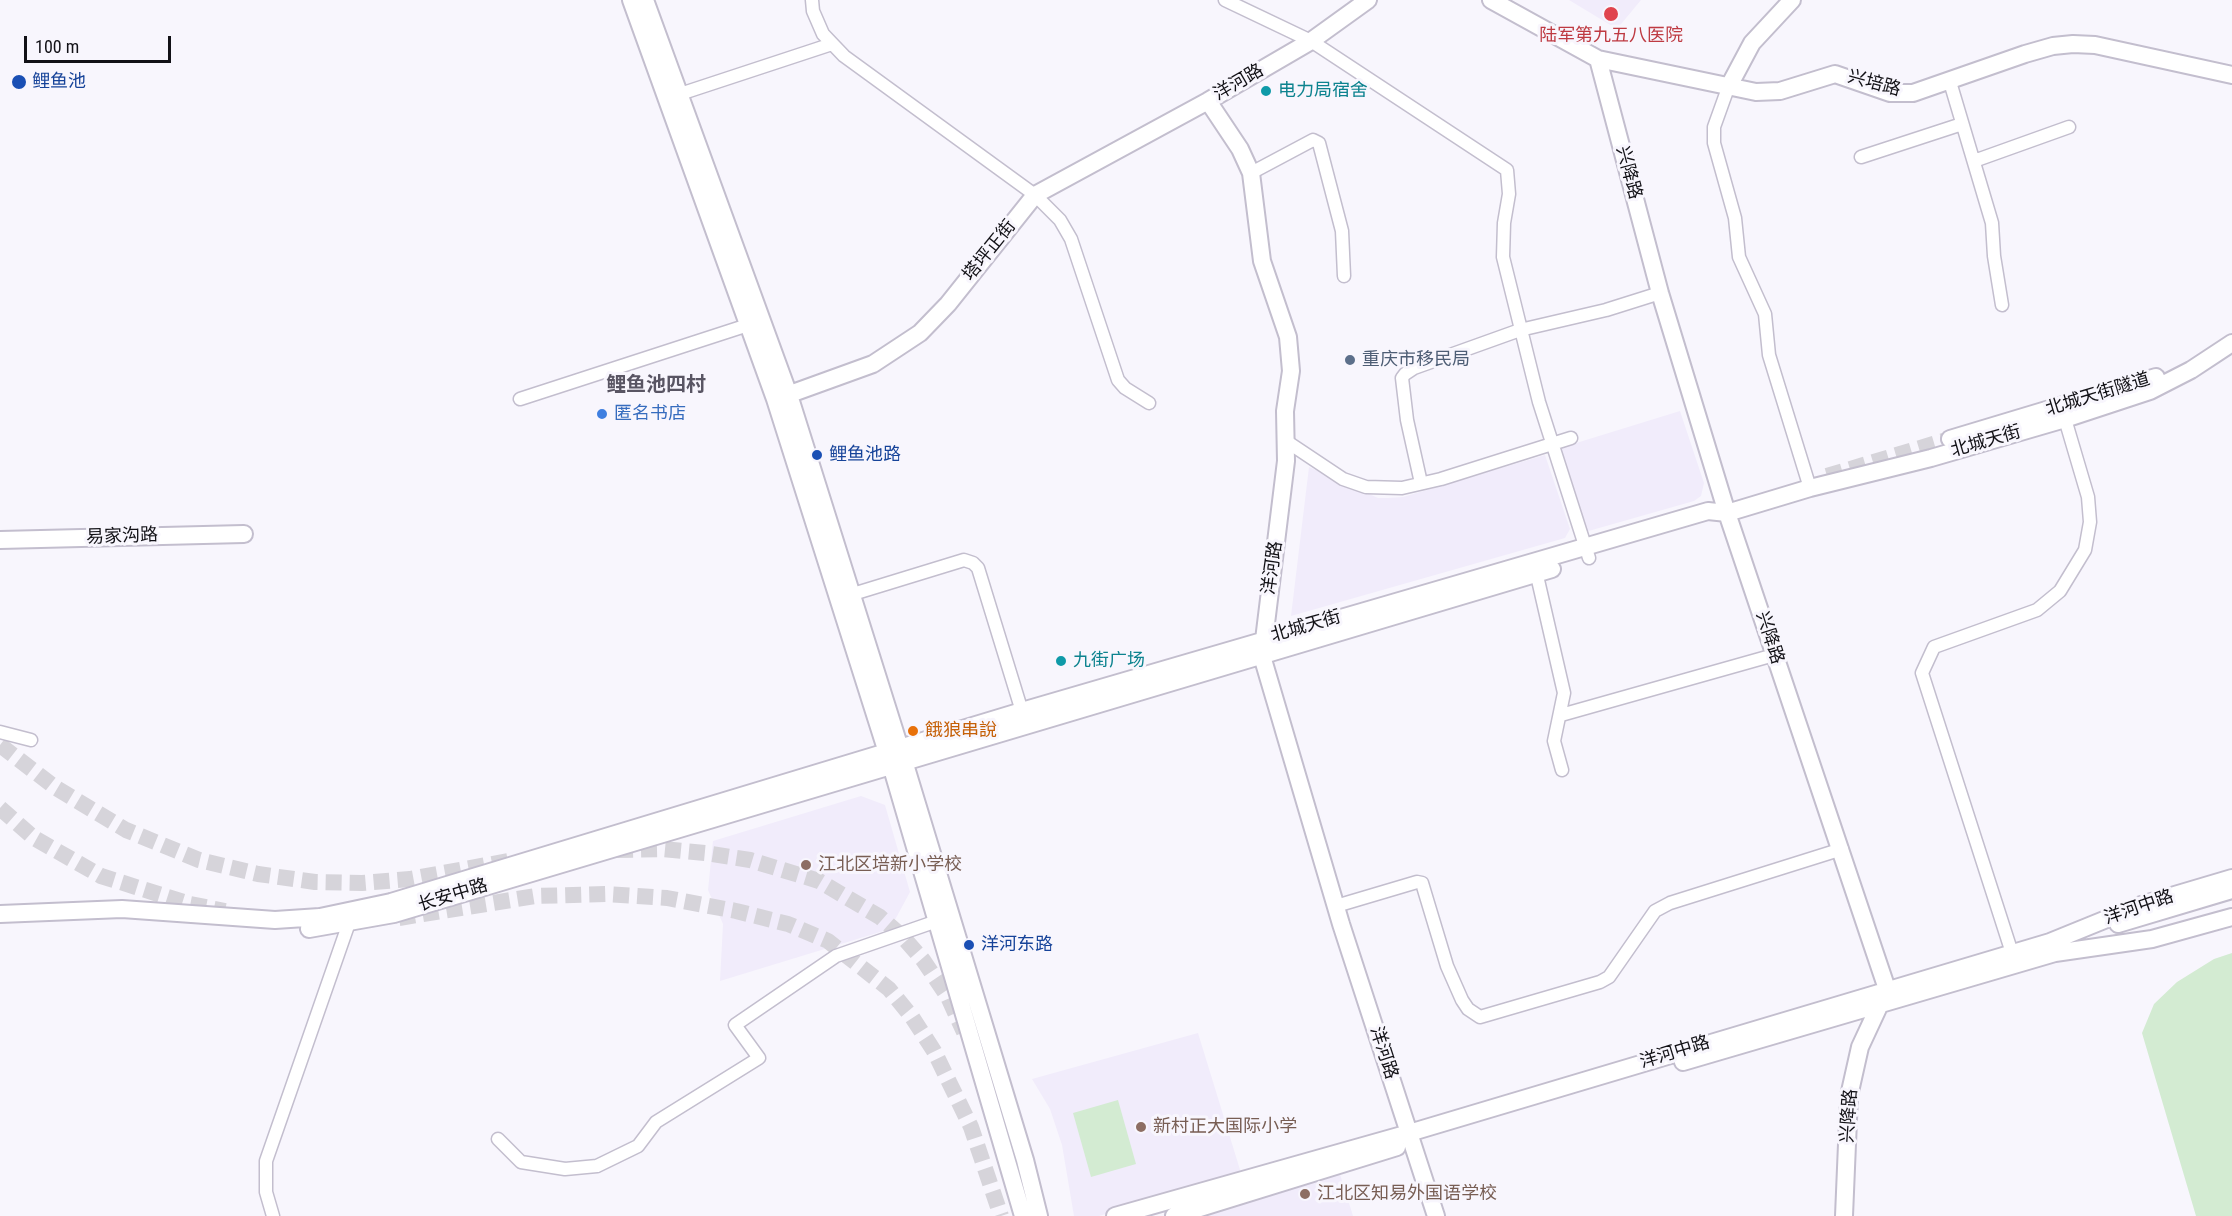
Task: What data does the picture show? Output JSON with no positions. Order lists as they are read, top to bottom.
{
  "streets": {
    "street": [
      "洋河路",
      "兴培路",
      "兴降路",
      "塔坪正街",
      "北城天街隧道",
      "北城天街",
      "易家沟路",
      "长安中路",
      "洋河中路"
    ]
  },
  "crossings": [
    ["洋河路", "塔坪正街"],
    ["洋河路", "北城天街"],
    ["洋河路", "洋河中路"],
    ["兴培路", "兴降路"],
    ["兴降路", "北城天街"],
    ["兴降路", "洋河中路"],
    ["北城天街隧道", "北城天街"],
    ["北城天街", "长安中路"]
  ],
  "districts": ["鲤鱼池四村"],
  "places": [
    "陆军第九五八医院",
    "鲤鱼池",
    "电力局宿舍",
    "重庆市移民局",
    "匿名书店",
    "鲤鱼池路",
    "九街广场",
    "餓狼串說",
    "江北区培新小学校",
    "洋河东路",
    "新村正大国际小学",
    "江北区知易外国语学校"
  ],
  "scale_bar": "100 m"
}
